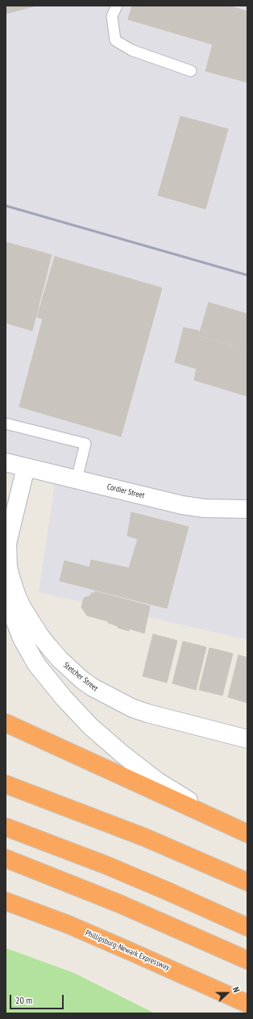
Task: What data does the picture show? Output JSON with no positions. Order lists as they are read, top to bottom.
{
  "streets": {
    "highway": ["Phillipsburg-Newark Expressway"],
    "main road": ["Cordier Street", "Stetcher Street"]
  },
  "crossings": [
    ["Cordier Street", "Stetcher Street"]
  ],
  "scale_bar": "20 m",
  "north": "right"
}
